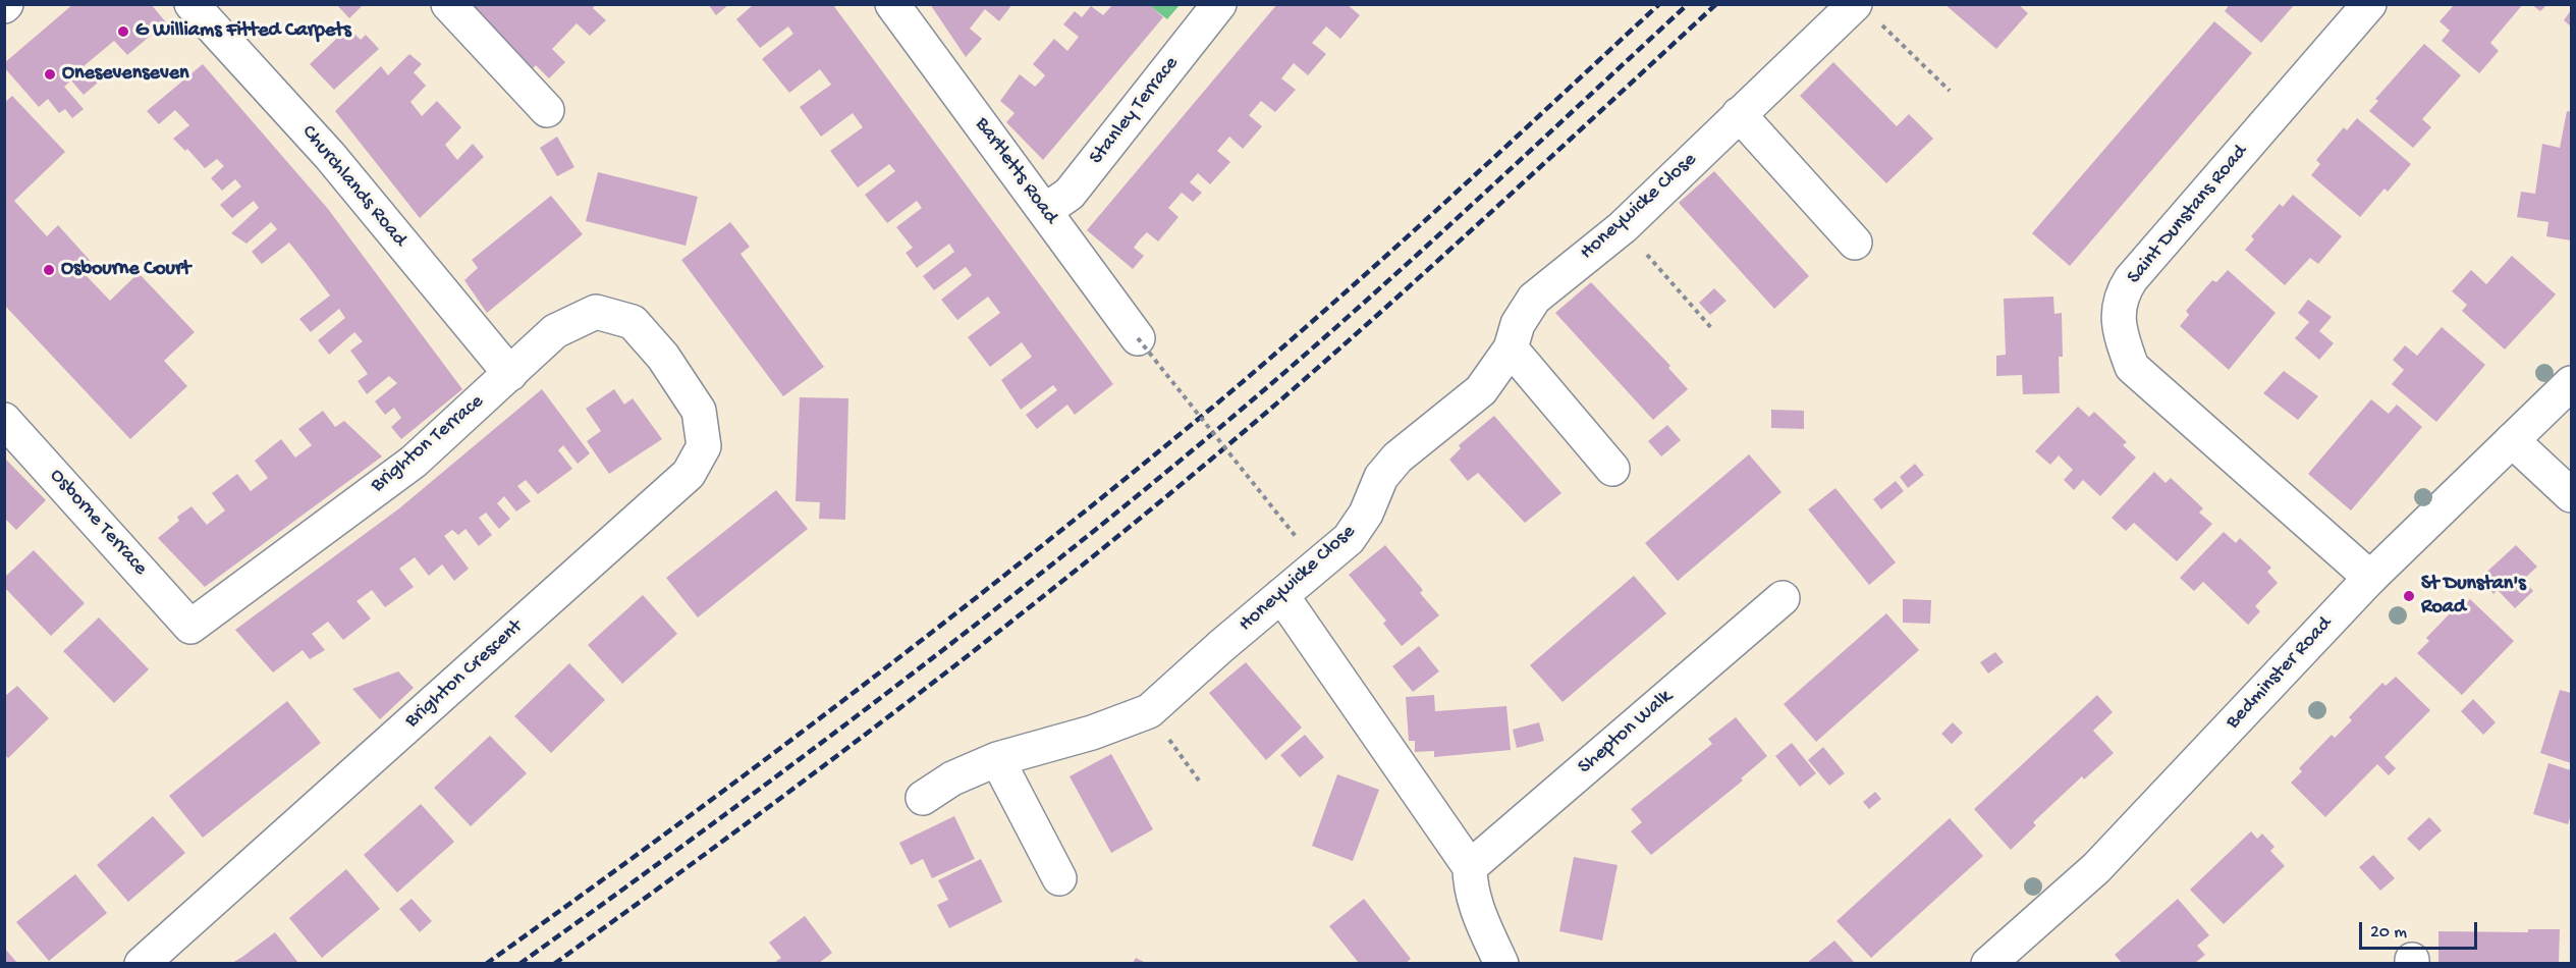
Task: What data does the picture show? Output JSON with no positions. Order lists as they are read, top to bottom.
{
  "streets": {
    "street": [
      "Stanley Terrace",
      "Bartletts Road",
      "Churchlands Road",
      "Honeywicke Close",
      "Saint Dunstans Road",
      "Brighton Terrace",
      "Osborne Terrace",
      "Bedminster Road",
      "Brighton Crescent",
      "Shepton Walk"
    ]
  },
  "crossings": [
    ["Stanley Terrace", "Bartletts Road"],
    ["Churchlands Road", "Brighton Terrace"],
    ["Saint Dunstans Road", "Bedminster Road"],
    ["Brighton Terrace", "Osborne Terrace"],
    ["Brighton Terrace", "Brighton Crescent"]
  ],
  "places": [
    "G Williams Fitted Carpets",
    "Onesevenseven",
    "Osbourne Court",
    "St Dunstan's Road"
  ],
  "scale_bar": "20 m"
}
